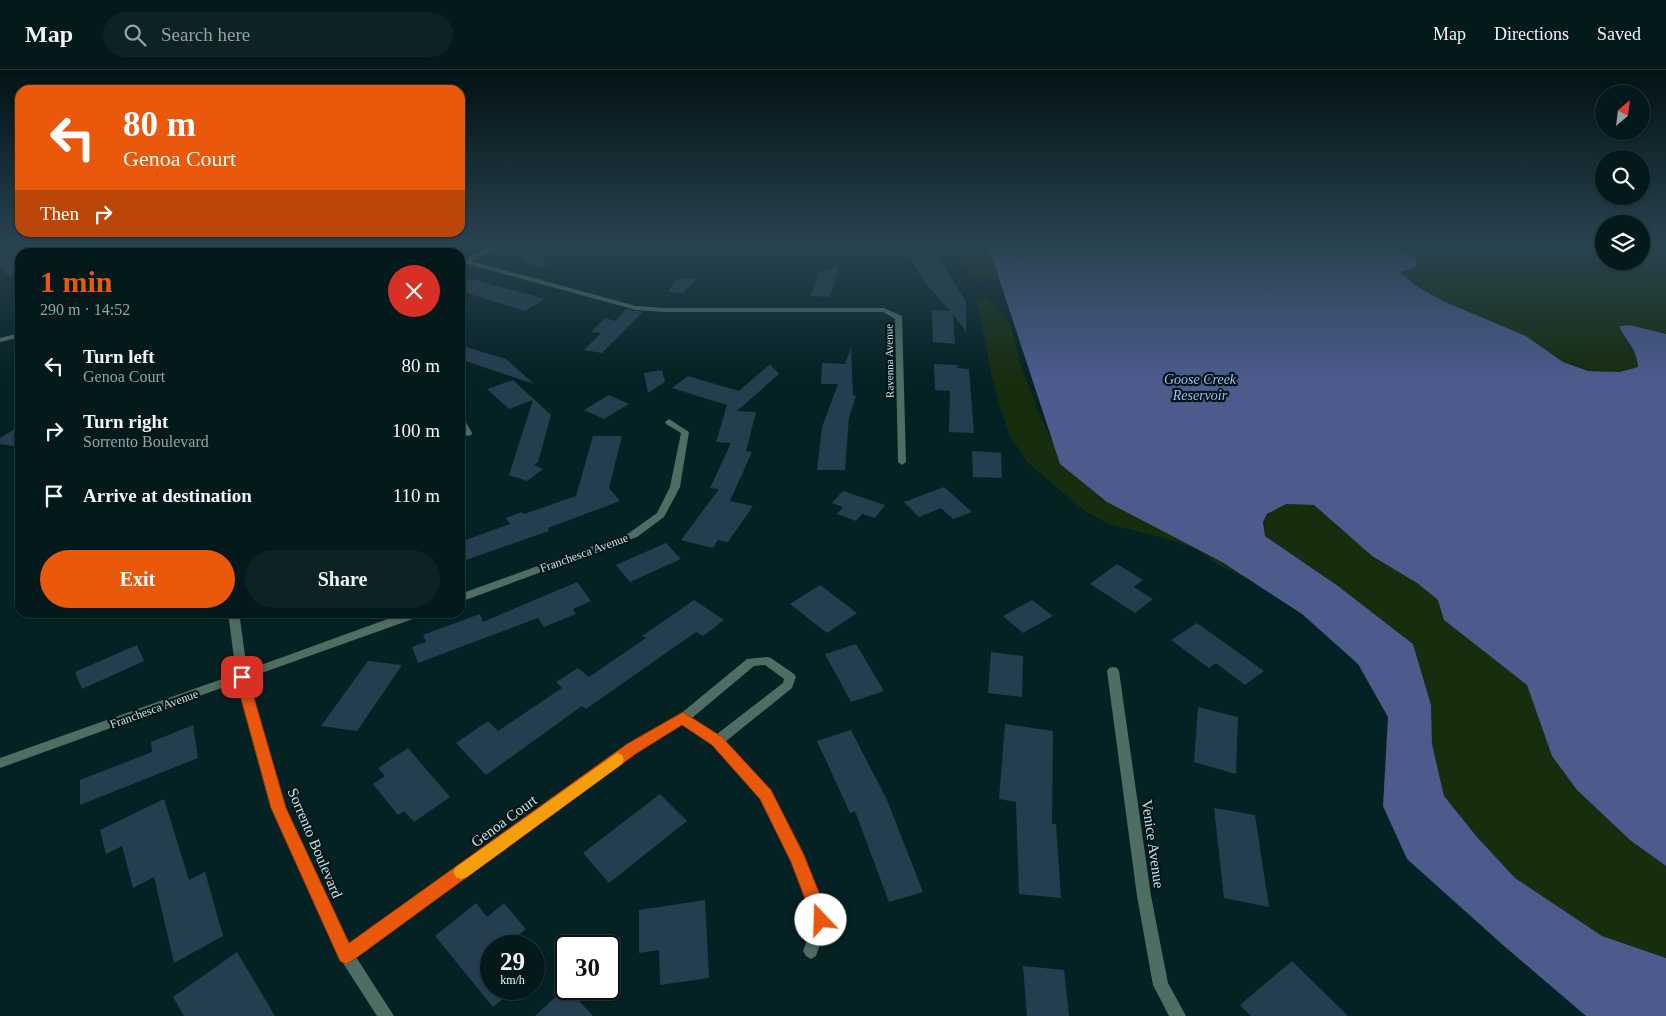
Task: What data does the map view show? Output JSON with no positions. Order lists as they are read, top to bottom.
{
  "streets": {
    "street": [
      "Ravenna Avenue",
      "Franchesca Avenue",
      "Genoa Court",
      "Sorrento Boulevard",
      "Venice Avenue"
    ]
  },
  "crossings": [
    ["Franchesca Avenue", "Sorrento Boulevard"],
    ["Genoa Court", "Sorrento Boulevard"]
  ],
  "water": ["Goose Creek Reservoir"],
  "north": "top right",
  "page": {
    "header": "Map",
    "search": "Search here",
    "nav": ["Map", "Directions", "Saved"],
    "turn": ["80 m", "Genoa Court"],
    "then": "Then",
    "heading": ["1 min", "290 m · 14:52"],
    "list": [
      {
        "name": "Turn left",
        "note": "Genoa Court",
        "value": "80 m"
      },
      {
        "name": "Turn right",
        "note": "Sorrento Boulevard",
        "value": "100 m"
      },
      {
        "name": "Arrive at destination",
        "value": "110 m"
      }
    ],
    "buttons": ["Exit", "Share"],
    "speed": "29 km/h",
    "limit": "30"
  }
}
